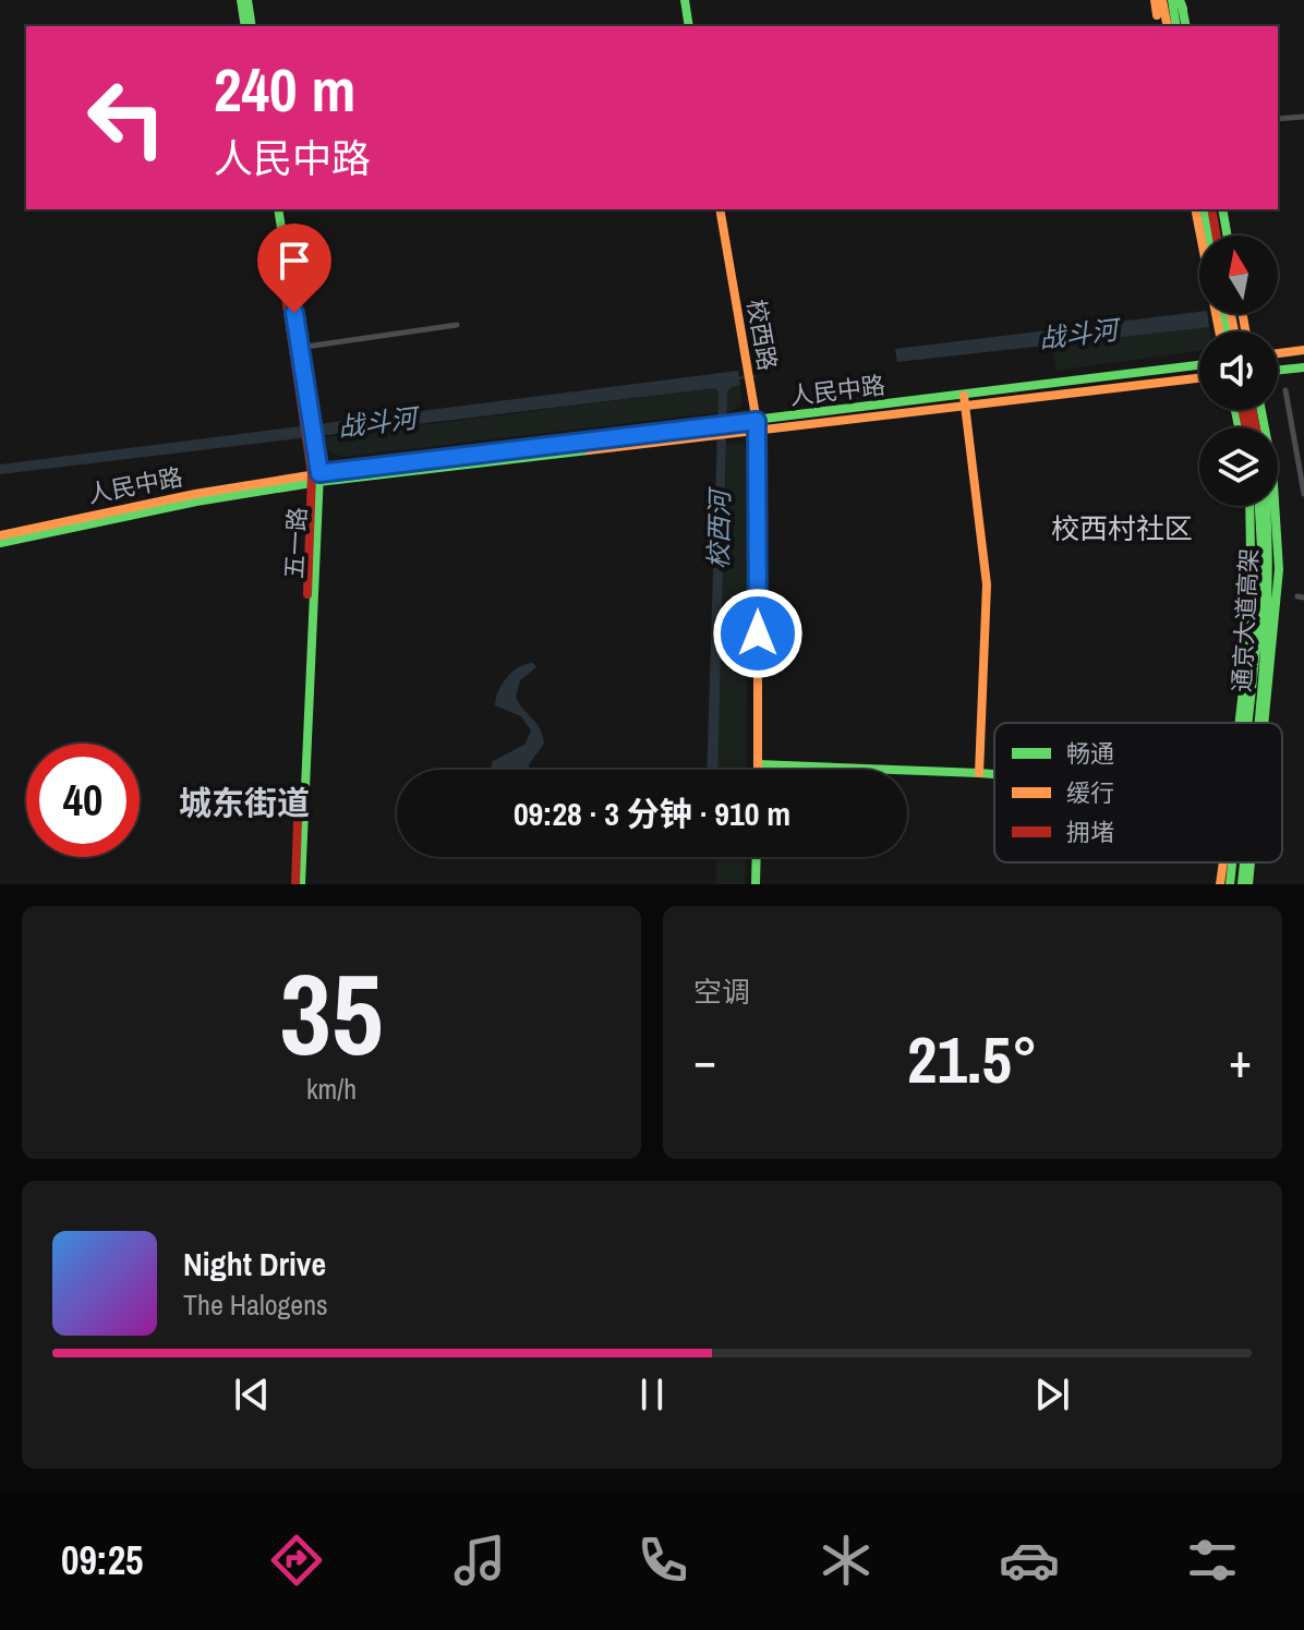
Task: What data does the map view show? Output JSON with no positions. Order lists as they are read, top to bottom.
{
  "streets": {
    "main road": [
      "校西路",
      "人民中路",
      "五一路",
      "通京大道高架"
    ]
  },
  "crossings": [
    ["校西路", "人民中路"],
    ["人民中路", "五一路"]
  ],
  "districts": ["校西村社区", "城东街道"],
  "water": ["战斗河", "校西河"],
  "legend": ["畅通", "缓行", "拥堵"],
  "north": "top",
  "page": {
    "turn": ["240 m", "人民中路"],
    "limit": "40",
    "trip": "09:28 · 3 分钟 · 910 m",
    "tile": [
      ["35", "km/h"],
      "空调"
    ],
    "heat": ["−", "21.5°", "+"],
    "song": ["Night Drive", "The Halogens"],
    "tabs": "09:25"
  }
}
